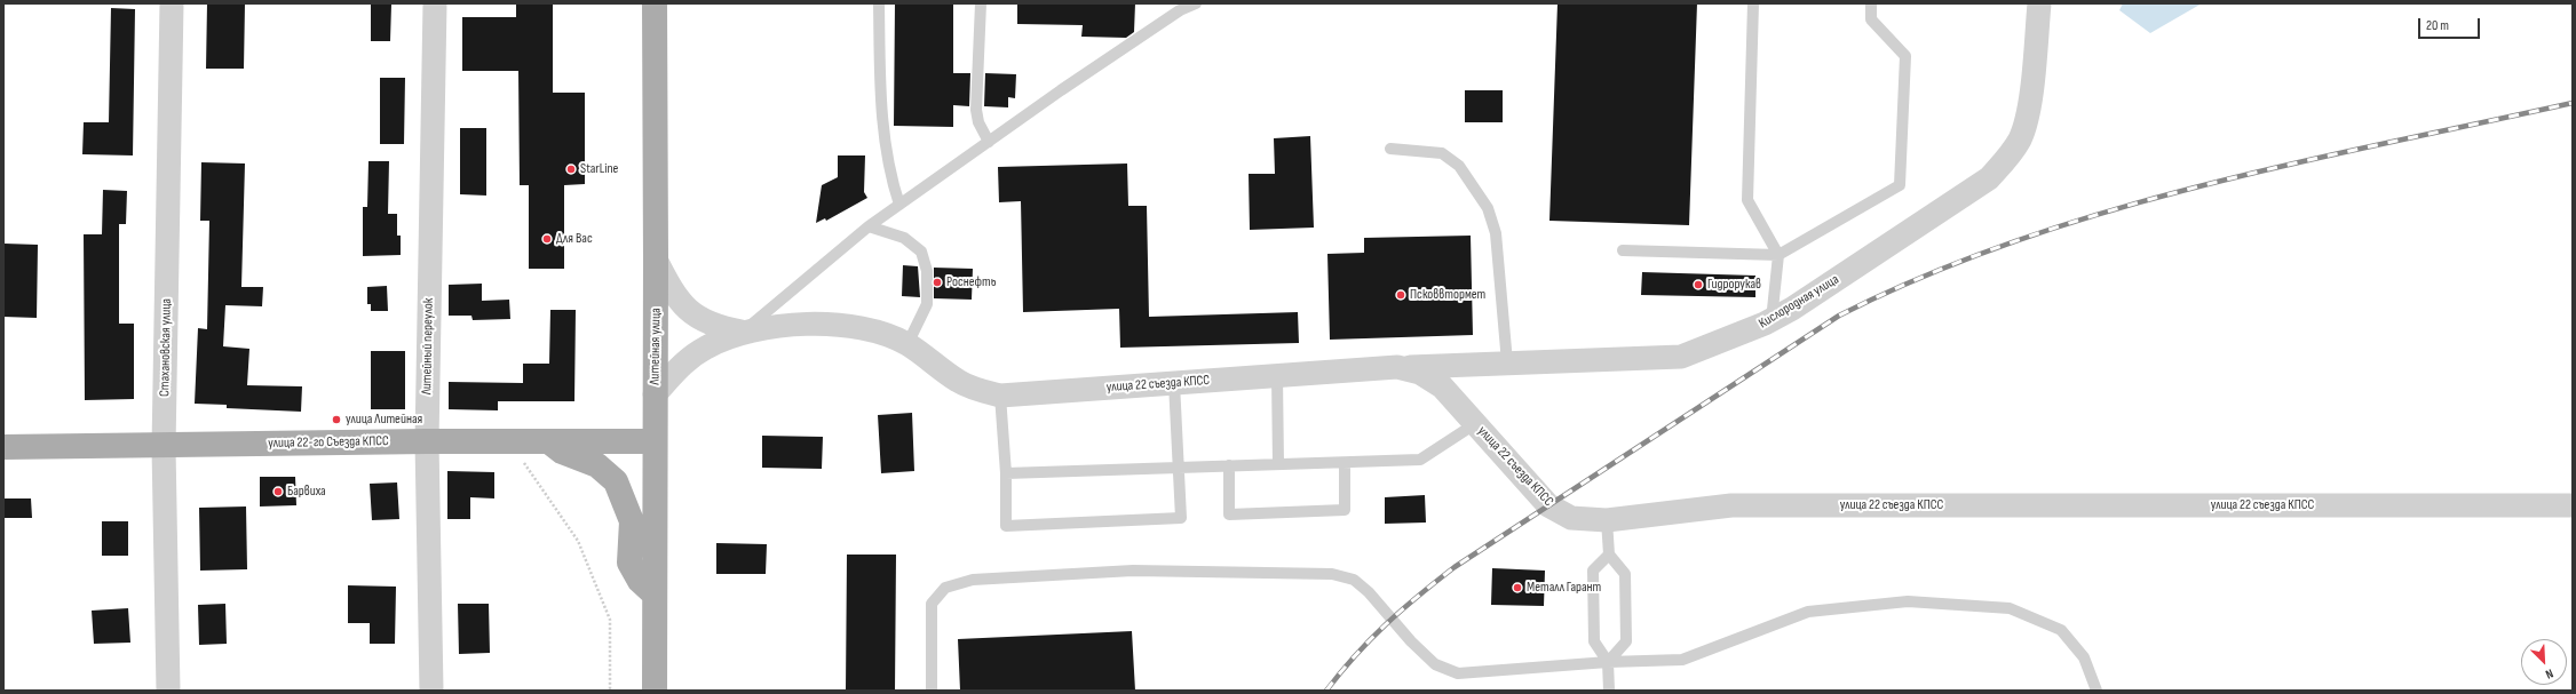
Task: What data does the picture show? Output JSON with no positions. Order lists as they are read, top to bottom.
{
  "streets": {
    "main road": ["Литейная улица", "улица 22-го Съезда КПСС"],
    "street": [
      "Кислородная улица",
      "Литейный переулок",
      "Стахановская улица",
      "улица 22 съезда КПСС"
    ]
  },
  "crossings": [
    ["Кислородная улица", "улица 22 съезда КПСС"],
    ["Литейный переулок", "улица 22-го Съезда КПСС"],
    ["Литейная улица", "улица 22 съезда КПСС"],
    ["Литейная улица", "улица 22-го Съезда КПСС"],
    ["Стахановская улица", "улица 22-го Съезда КПСС"]
  ],
  "places": [
    "StarLine",
    "Для Вас",
    "Роснефть",
    "Гидрорукав",
    "Псковвтормет",
    "улица Литейная",
    "Барвиха",
    "Металл Гарант"
  ],
  "scale_bar": "20 m",
  "north": "bottom right"
}
